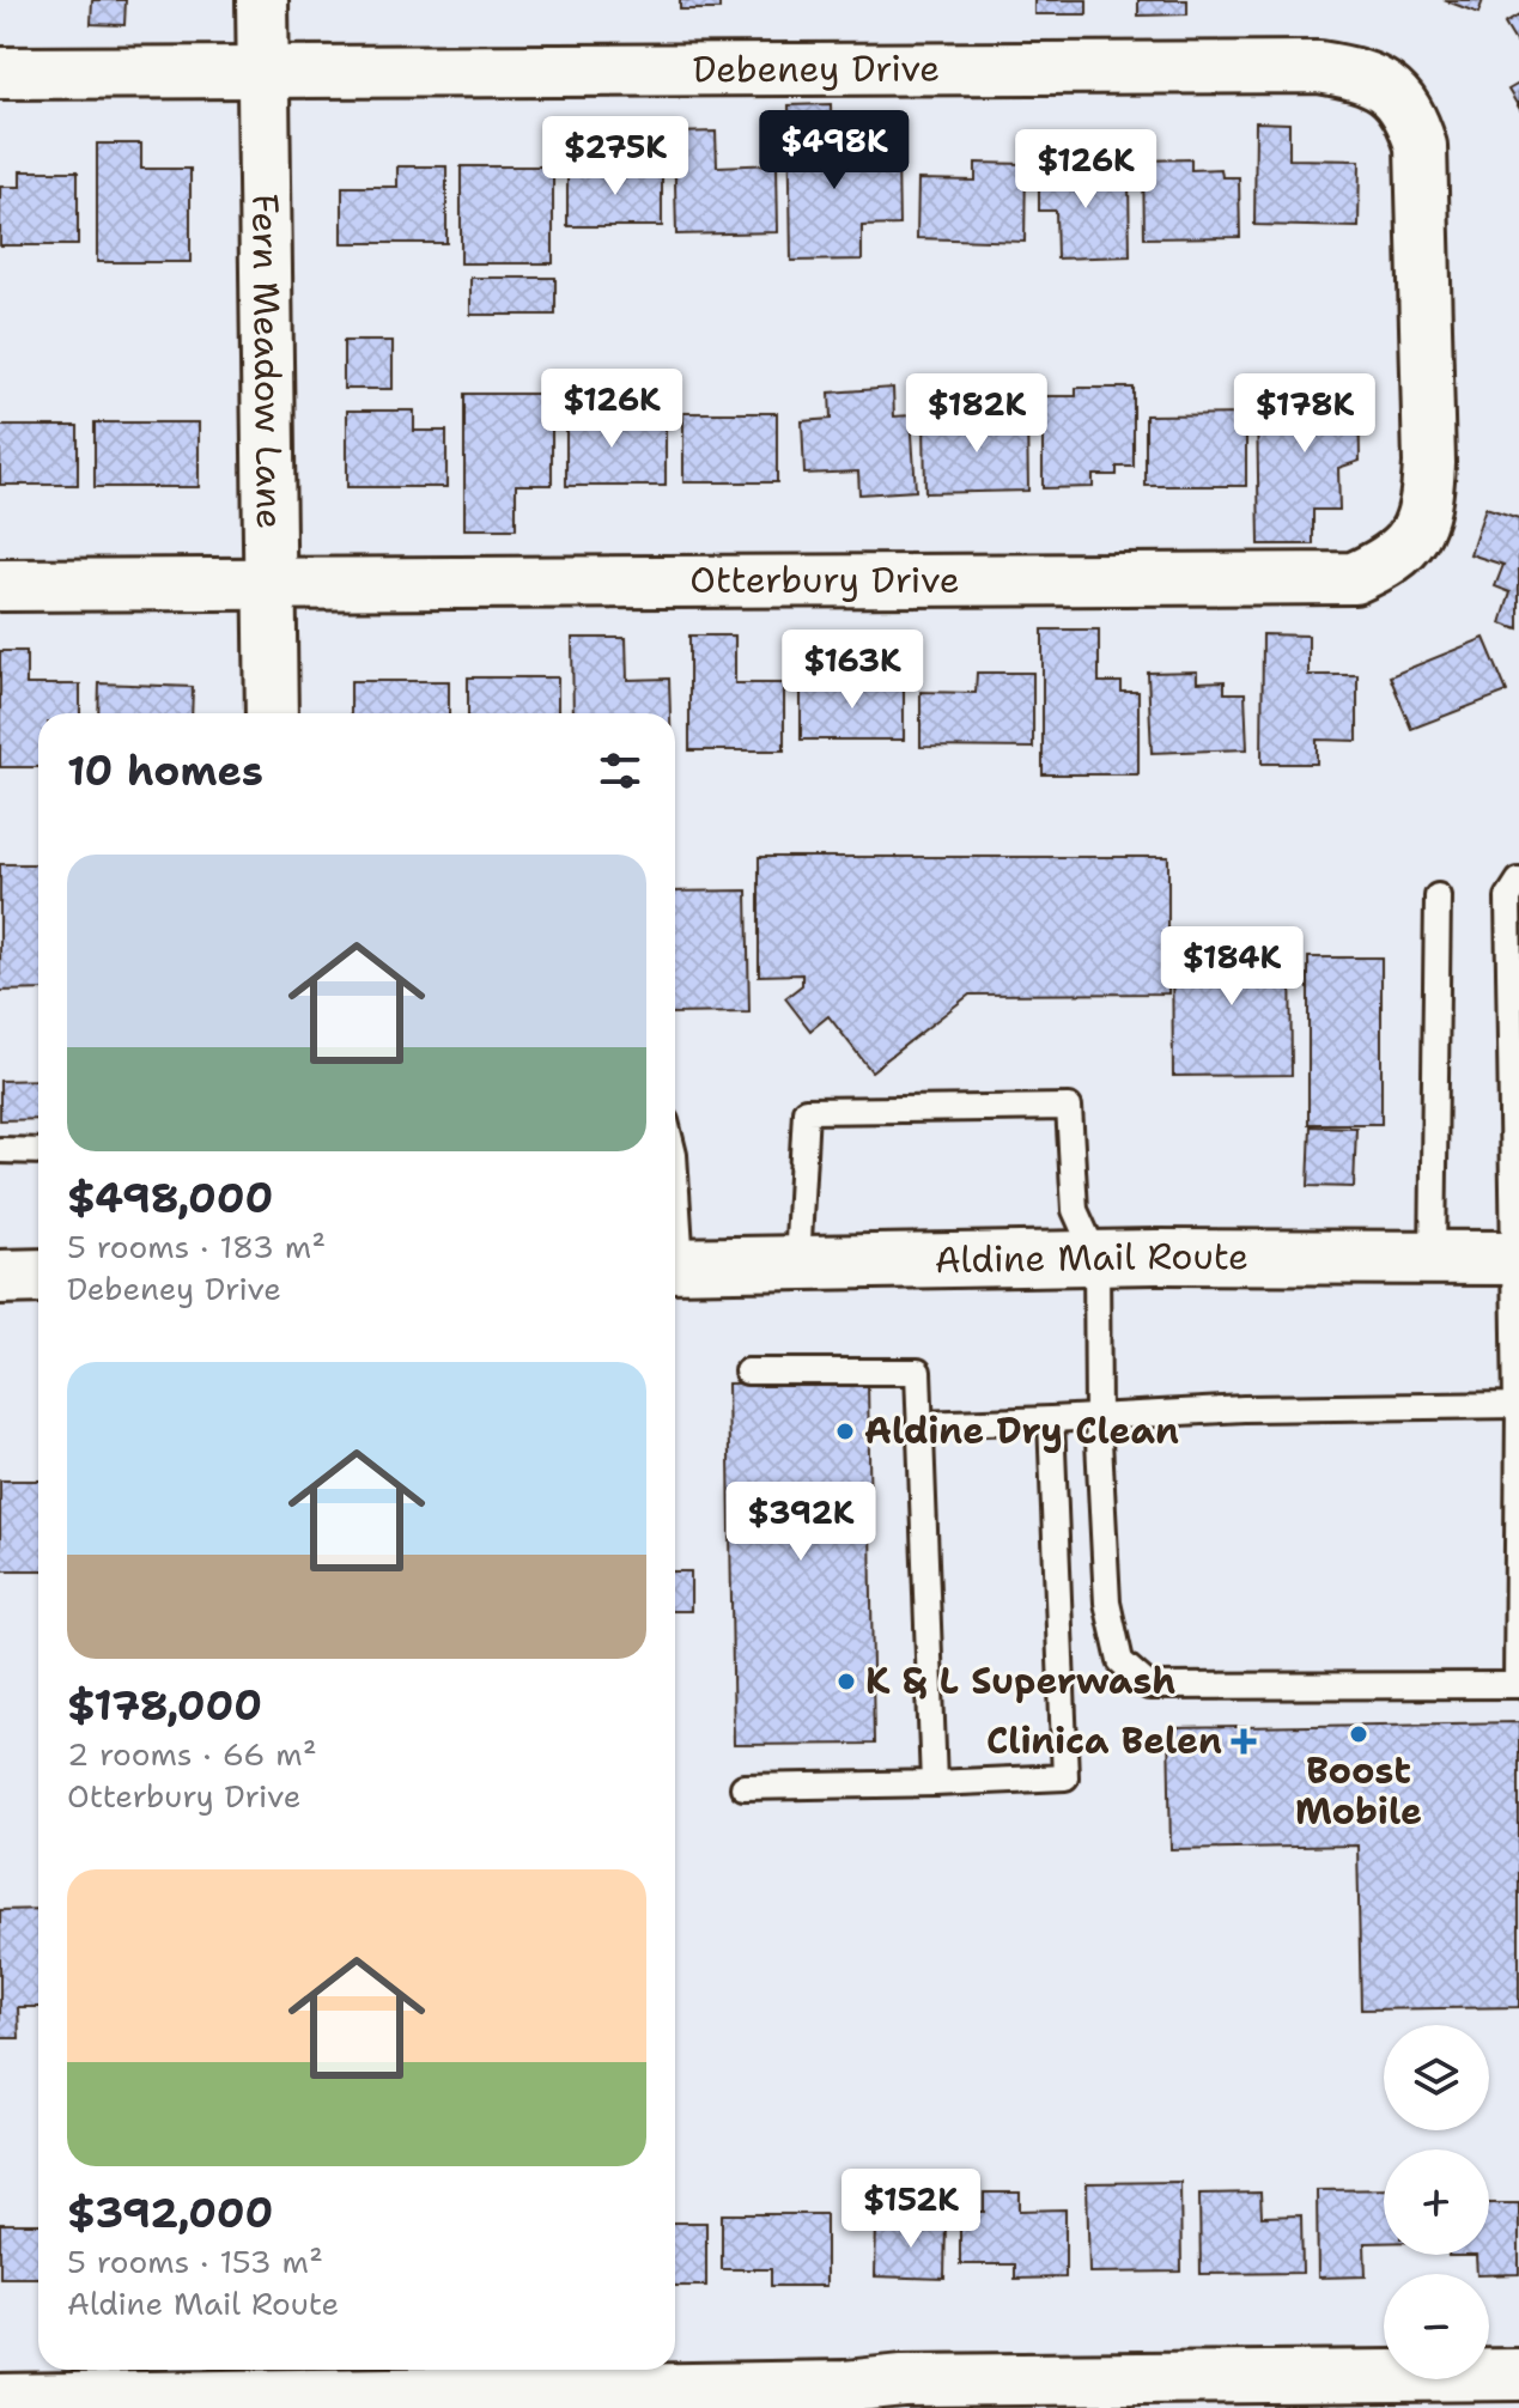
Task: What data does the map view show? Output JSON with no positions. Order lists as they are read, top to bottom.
{
  "streets": {
    "main road": ["Aldine Mail Route"],
    "street": ["Debeney Drive", "Fern Meadow Lane", "Otterbury Drive"]
  },
  "crossings": [
    ["Debeney Drive", "Fern Meadow Lane"],
    ["Debeney Drive", "Otterbury Drive"],
    ["Fern Meadow Lane", "Otterbury Drive"]
  ],
  "places": {
    "other": ["Aldine Dry Clean", "K & L Superwash", "Boost Mobile"],
    "health": ["Clinica Belen"]
  },
  "page": {
    "price": [
      "$498K",
      "$275K",
      "$126K",
      "$126K",
      "$182K",
      "$178K",
      "$163K",
      "$184K",
      "$392K",
      "$152K"
    ],
    "heading": "10 homes",
    "list": [
      {
        "name": "$498,000",
        "note": "5 rooms · 183 m² · Debeney Drive"
      },
      {
        "name": "$178,000",
        "note": "2 rooms · 66 m² · Otterbury Drive"
      },
      {
        "name": "$392,000",
        "note": "5 rooms · 153 m² · Aldine Mail Route"
      }
    ],
    "map_buttons": ["+", "−"]
  }
}
